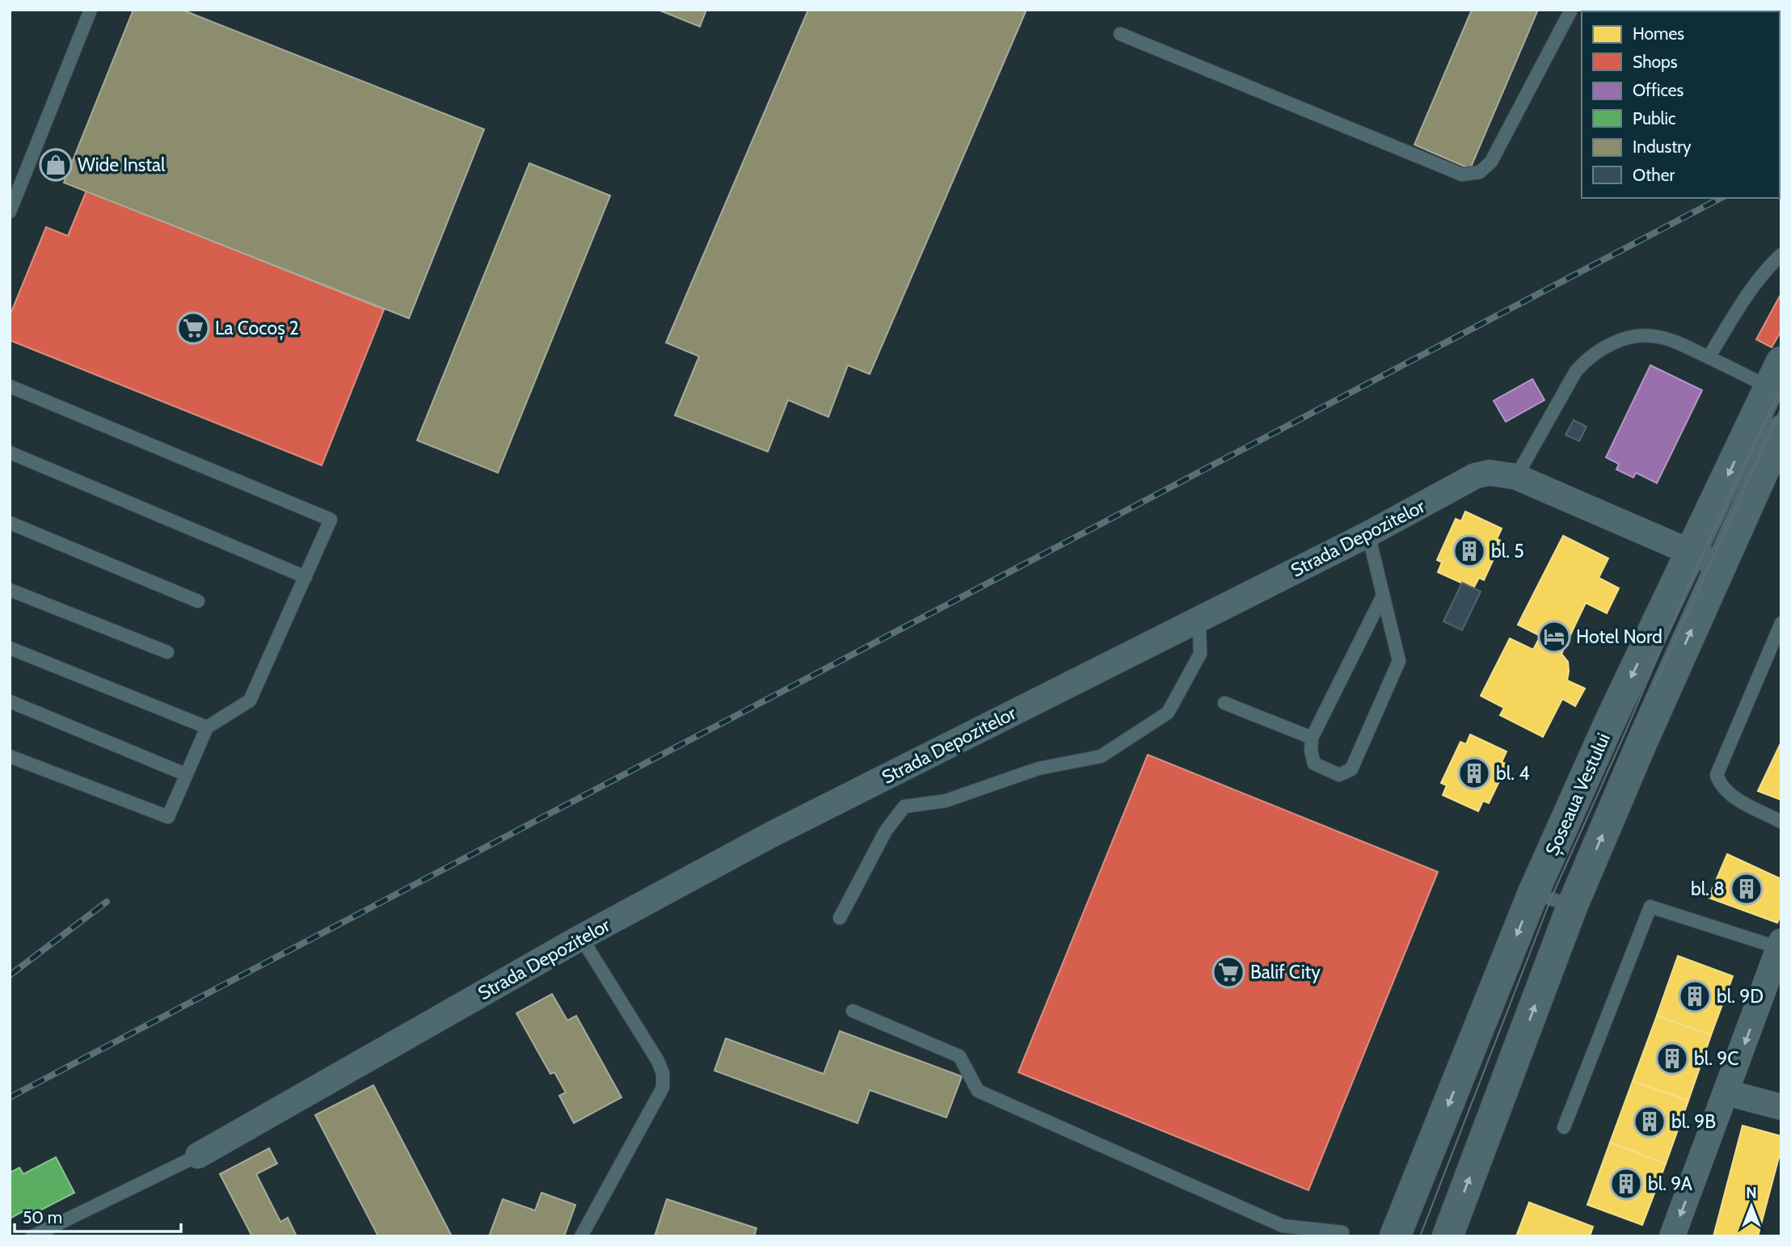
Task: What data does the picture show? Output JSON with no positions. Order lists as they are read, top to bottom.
{
  "streets": {
    "main road": ["Șoseaua Vestului"],
    "street": ["Strada Depozitelor"]
  },
  "crossings": [
    ["Strada Depozitelor", "Șoseaua Vestului"]
  ],
  "places": {
    "shop": ["Wide Instal"],
    "supermarket": ["La Cocoș 2", "Balif City"],
    "building": [
      "bl. 5",
      "bl. 4",
      "bl. 8",
      "bl. 9D",
      "bl. 9C",
      "bl. 9B",
      "bl. 9A"
    ],
    "hotel": ["Hotel Nord"]
  },
  "legend": [
    "Homes",
    "Shops",
    "Offices",
    "Public",
    "Industry",
    "Other"
  ],
  "scale_bar": "50 m",
  "north": "top"
}
